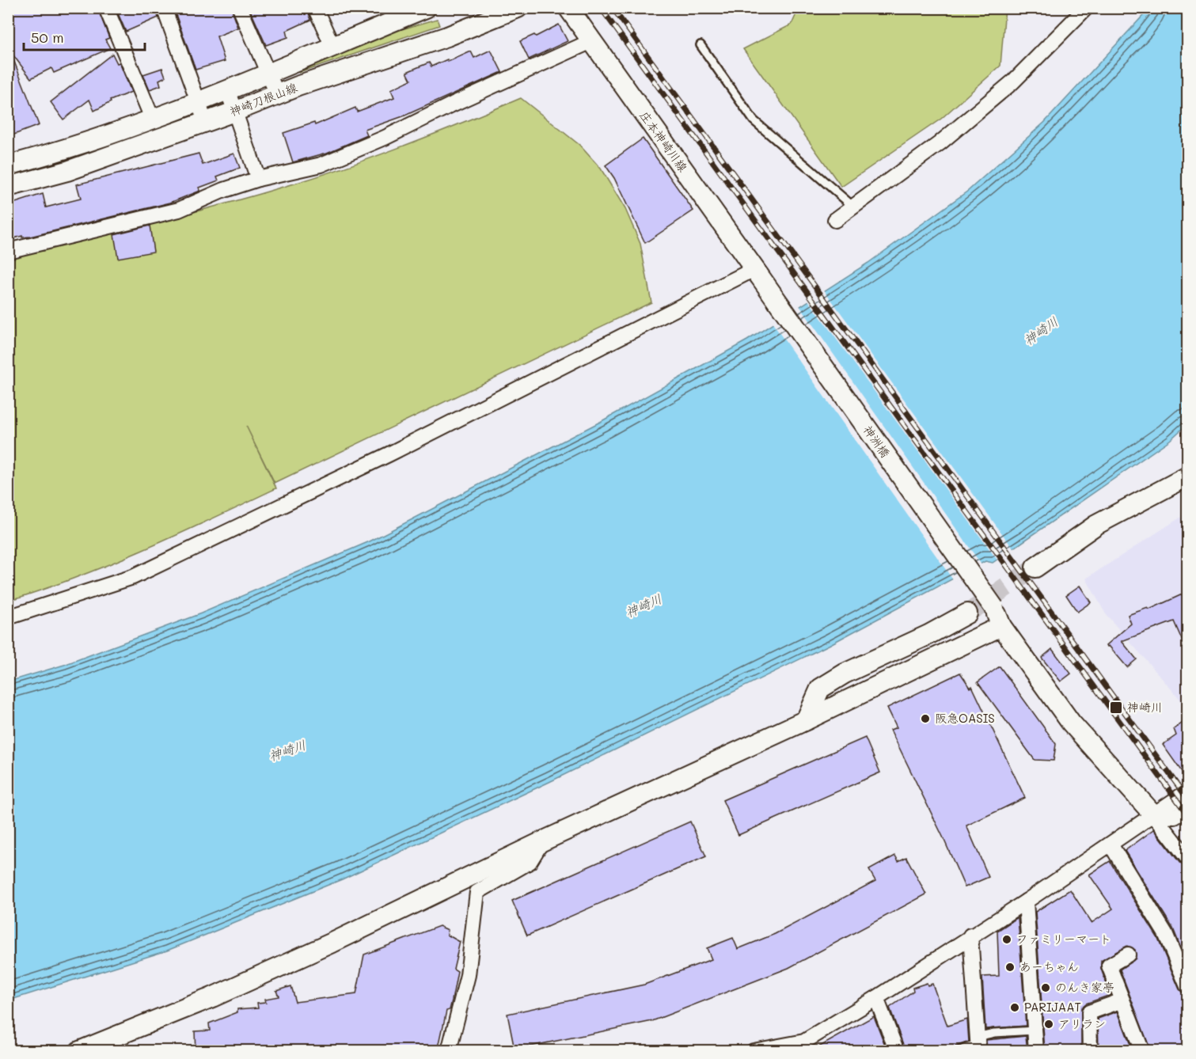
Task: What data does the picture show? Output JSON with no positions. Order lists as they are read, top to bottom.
{
  "streets": {
    "street": ["神崎刀根山線", "庄本神崎川線", "神洲橋"]
  },
  "crossings": [
    ["庄本神崎川線", "神洲橋"]
  ],
  "water": ["神崎川"],
  "places": {
    "transit": ["神崎川"],
    "other": [
      "阪急OASIS",
      "ファミリーマート",
      "あーちゃん",
      "のんき家亭",
      "PARIJAAT",
      "アリラン"
    ]
  },
  "scale_bar": "50 m"
}
